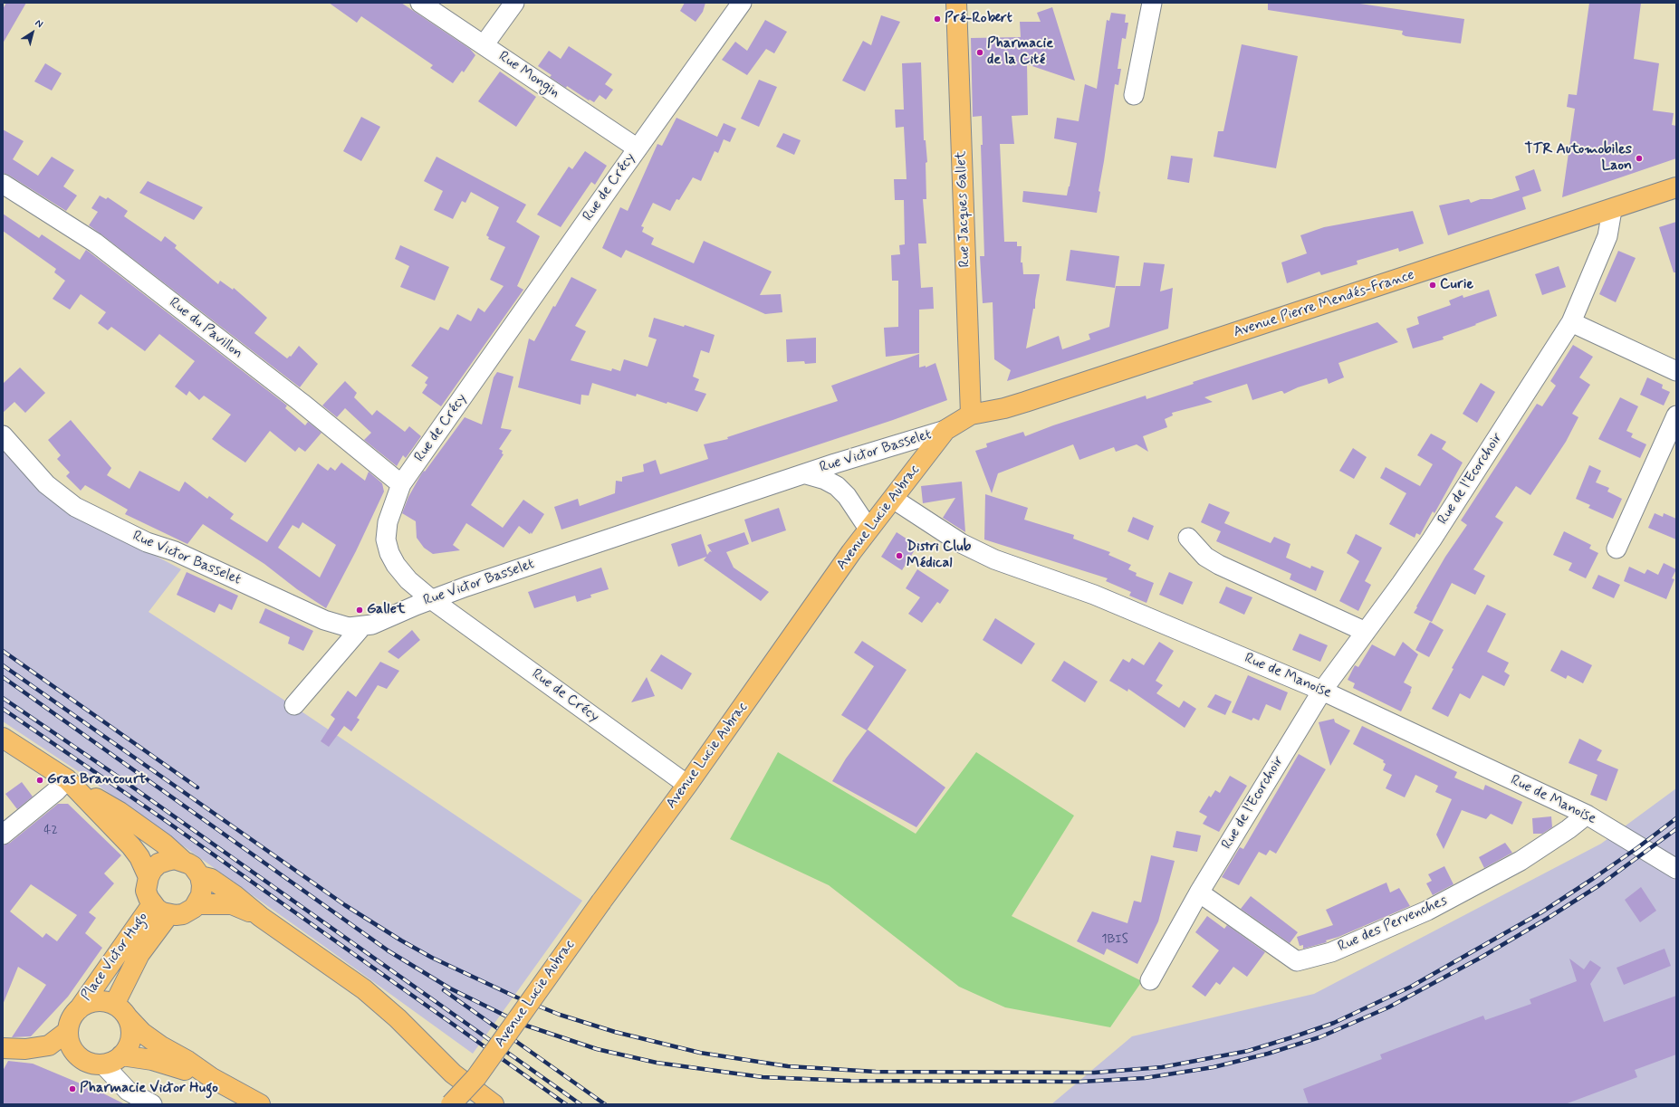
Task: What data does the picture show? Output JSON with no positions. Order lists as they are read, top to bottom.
{
  "streets": {
    "main road": [
      "Rue Jacques Gallet",
      "Avenue Pierre Mendés-France",
      "Avenue Lucie Aubrac",
      "Place Victor Hugo"
    ],
    "street": [
      "Rue Mongin",
      "Rue de Crécy",
      "Rue du Pavillon",
      "Rue Victor Basselet",
      "Rue de l'Ecorchoir",
      "Rue de Manoise",
      "Rue des Pervenches"
    ]
  },
  "crossings": [
    ["Rue Mongin", "Rue de Crécy"],
    ["Rue de Crécy", "Rue du Pavillon"],
    ["Rue de Crécy", "Rue Victor Basselet"],
    ["Rue de Crécy", "Avenue Lucie Aubrac"],
    ["Rue Jacques Gallet", "Avenue Pierre Mendés-France"],
    ["Rue Jacques Gallet", "Avenue Lucie Aubrac"],
    ["Avenue Pierre Mendés-France", "Rue de l'Ecorchoir"],
    ["Avenue Pierre Mendés-France", "Avenue Lucie Aubrac"],
    ["Rue Victor Basselet", "Avenue Lucie Aubrac"],
    ["Rue de l'Ecorchoir", "Rue de Manoise"],
    ["Rue de l'Ecorchoir", "Rue des Pervenches"],
    ["Avenue Lucie Aubrac", "Rue de Manoise"],
    ["Rue de Manoise", "Rue des Pervenches"]
  ],
  "places": [
    "Pré-Robert",
    "Pharmacie de la Cité",
    "TTR Automobiles Laon",
    "Curie",
    "Distri Club Médical",
    "Gallet",
    "Gras Brancourt",
    "Pharmacie Victor Hugo"
  ],
  "house_numbers": ["42", "1BIS"],
  "north": "top right"
}
